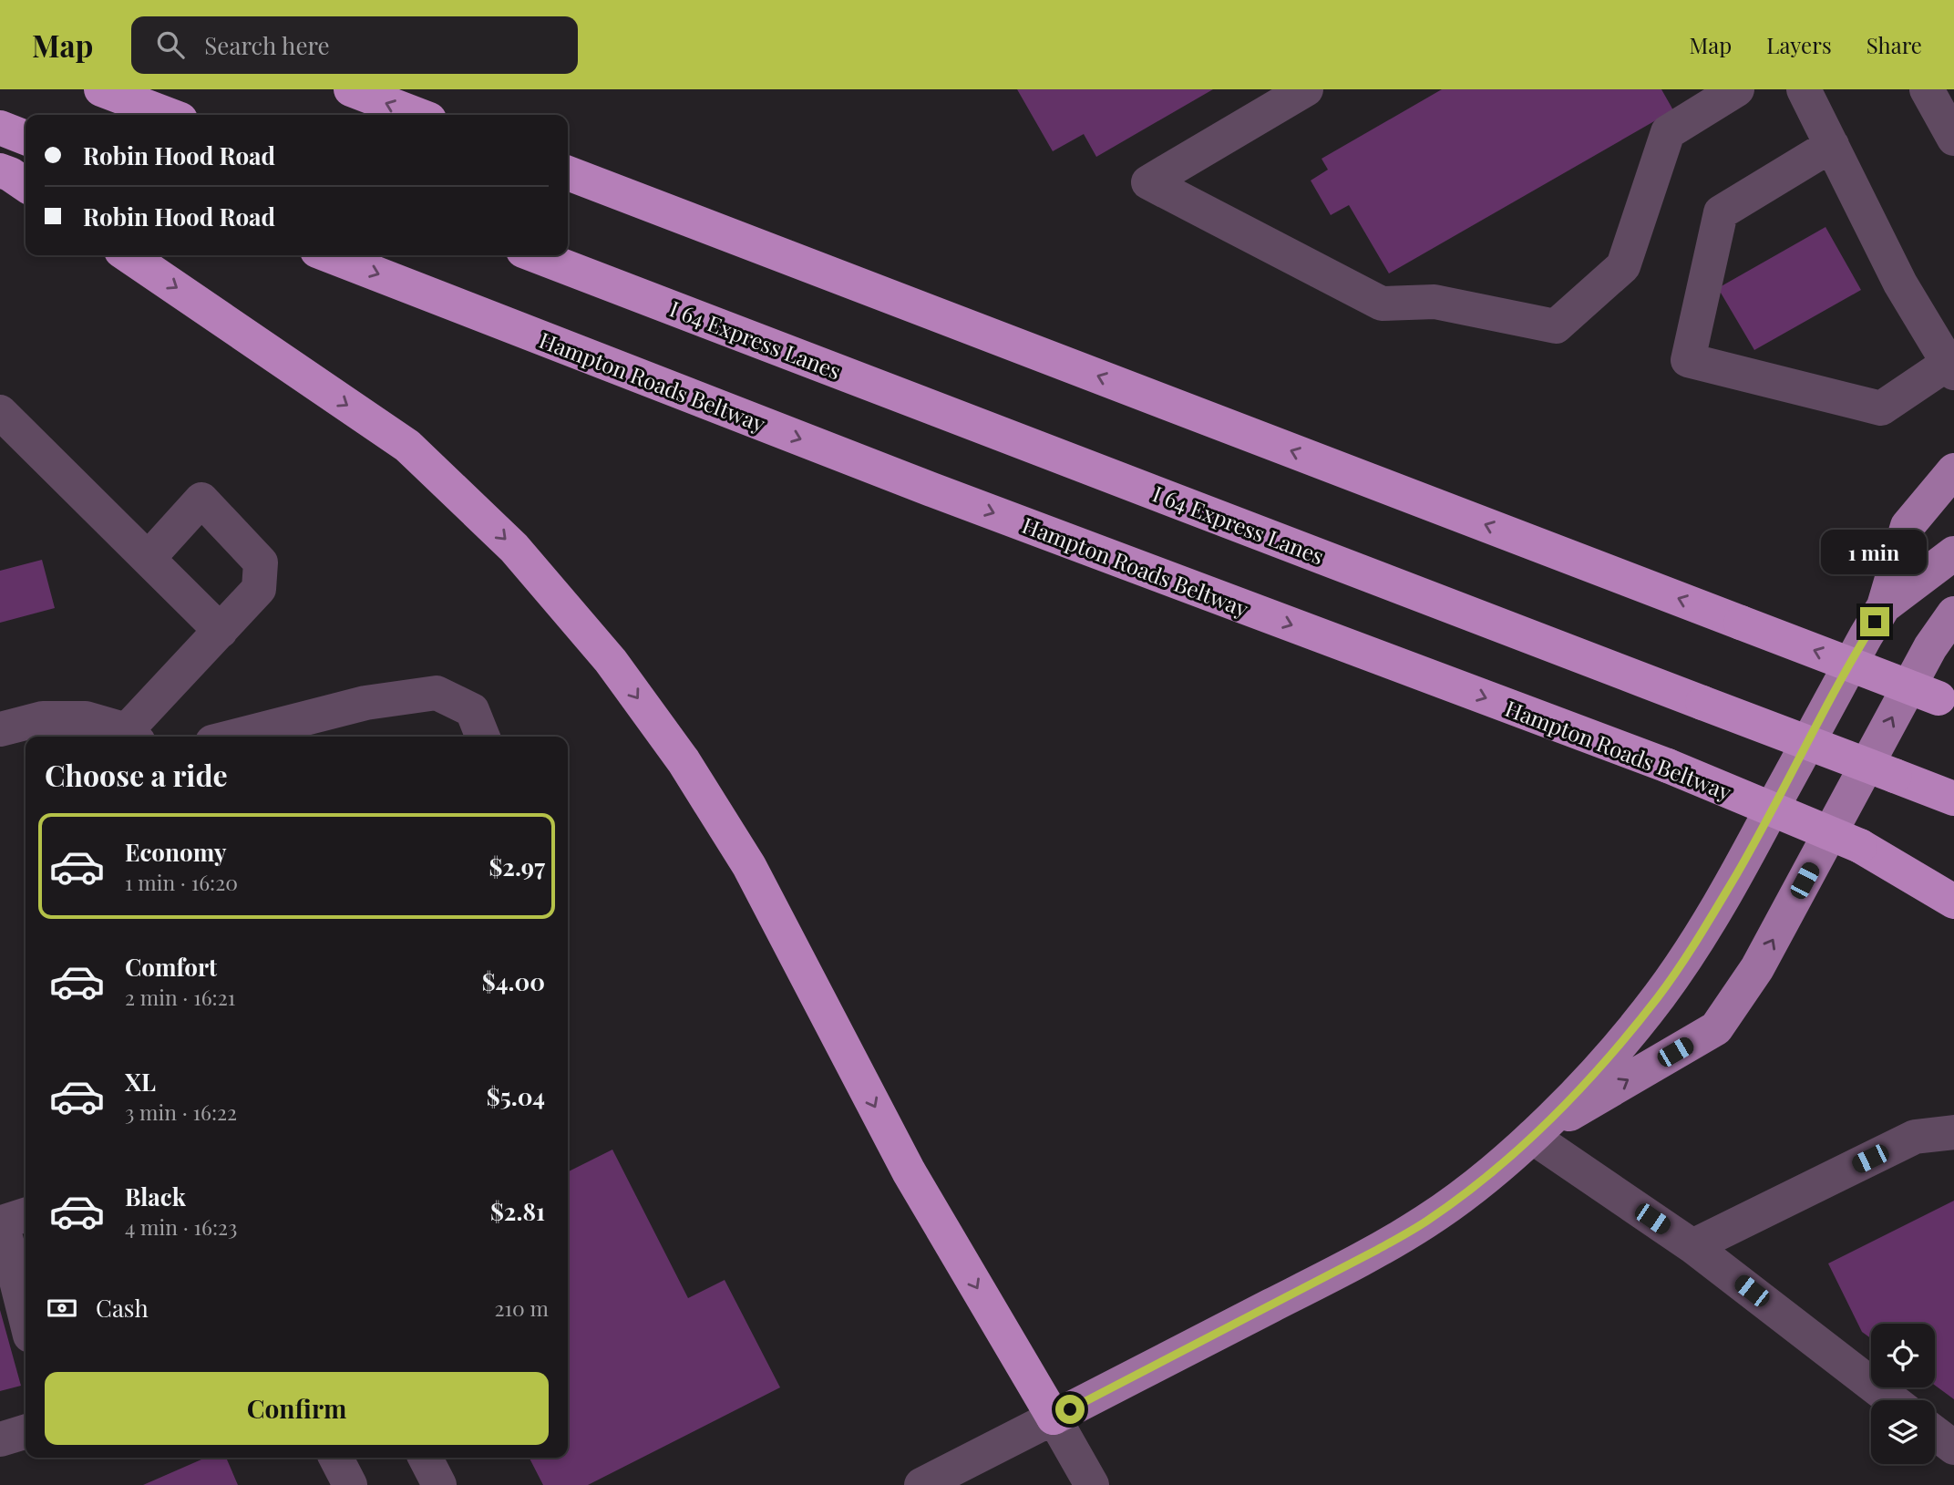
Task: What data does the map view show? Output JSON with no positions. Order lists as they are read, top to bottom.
{
  "streets": {
    "highway": ["I 64 Express Lanes", "Hampton Roads Beltway"]
  },
  "page": {
    "header": "Map",
    "search": "Search here",
    "nav": ["Map", "Layers", "Share"],
    "banner": ["Robin Hood Road", "Robin Hood Road"],
    "bubble": "1 min",
    "heading": "Choose a ride",
    "list": [
      {
        "name": "Economy",
        "note": "1 min · 16:20",
        "value": "$2.97"
      },
      {
        "name": "Comfort",
        "note": "2 min · 16:21",
        "value": "$4.00"
      },
      {
        "name": "XL",
        "note": "3 min · 16:22",
        "value": "$5.04"
      },
      {
        "name": "Black",
        "note": "4 min · 16:23",
        "value": "$2.81"
      }
    ],
    "pay": ["Cash", "210 m"],
    "buttons": "Confirm"
  }
}
